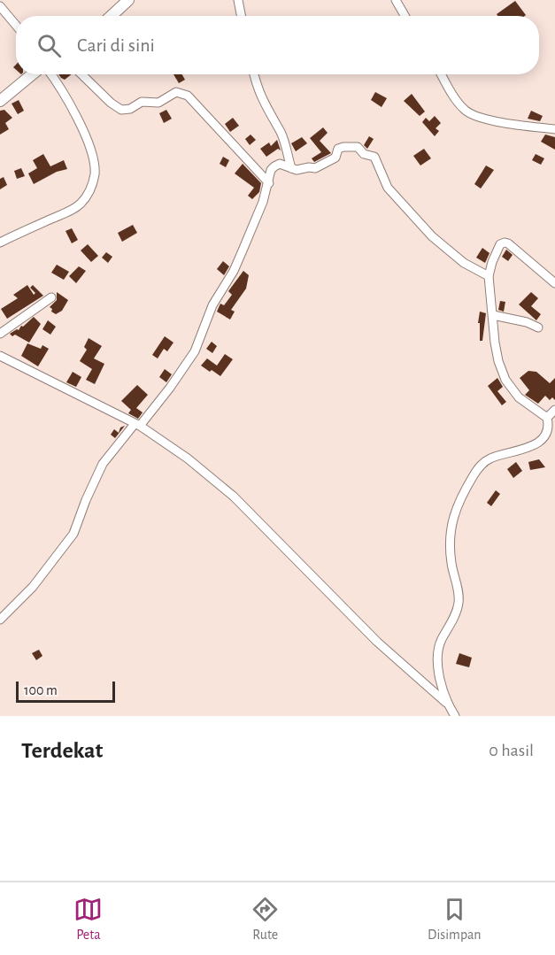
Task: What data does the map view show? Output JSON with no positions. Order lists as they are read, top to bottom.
{
  "scale_bar": "100 m",
  "page": {
    "search": "Cari di sini",
    "scale": "100 m",
    "heading": ["Terdekat", "0 hasil"],
    "nav": ["Peta", "Rute", "Disimpan"]
  }
}
